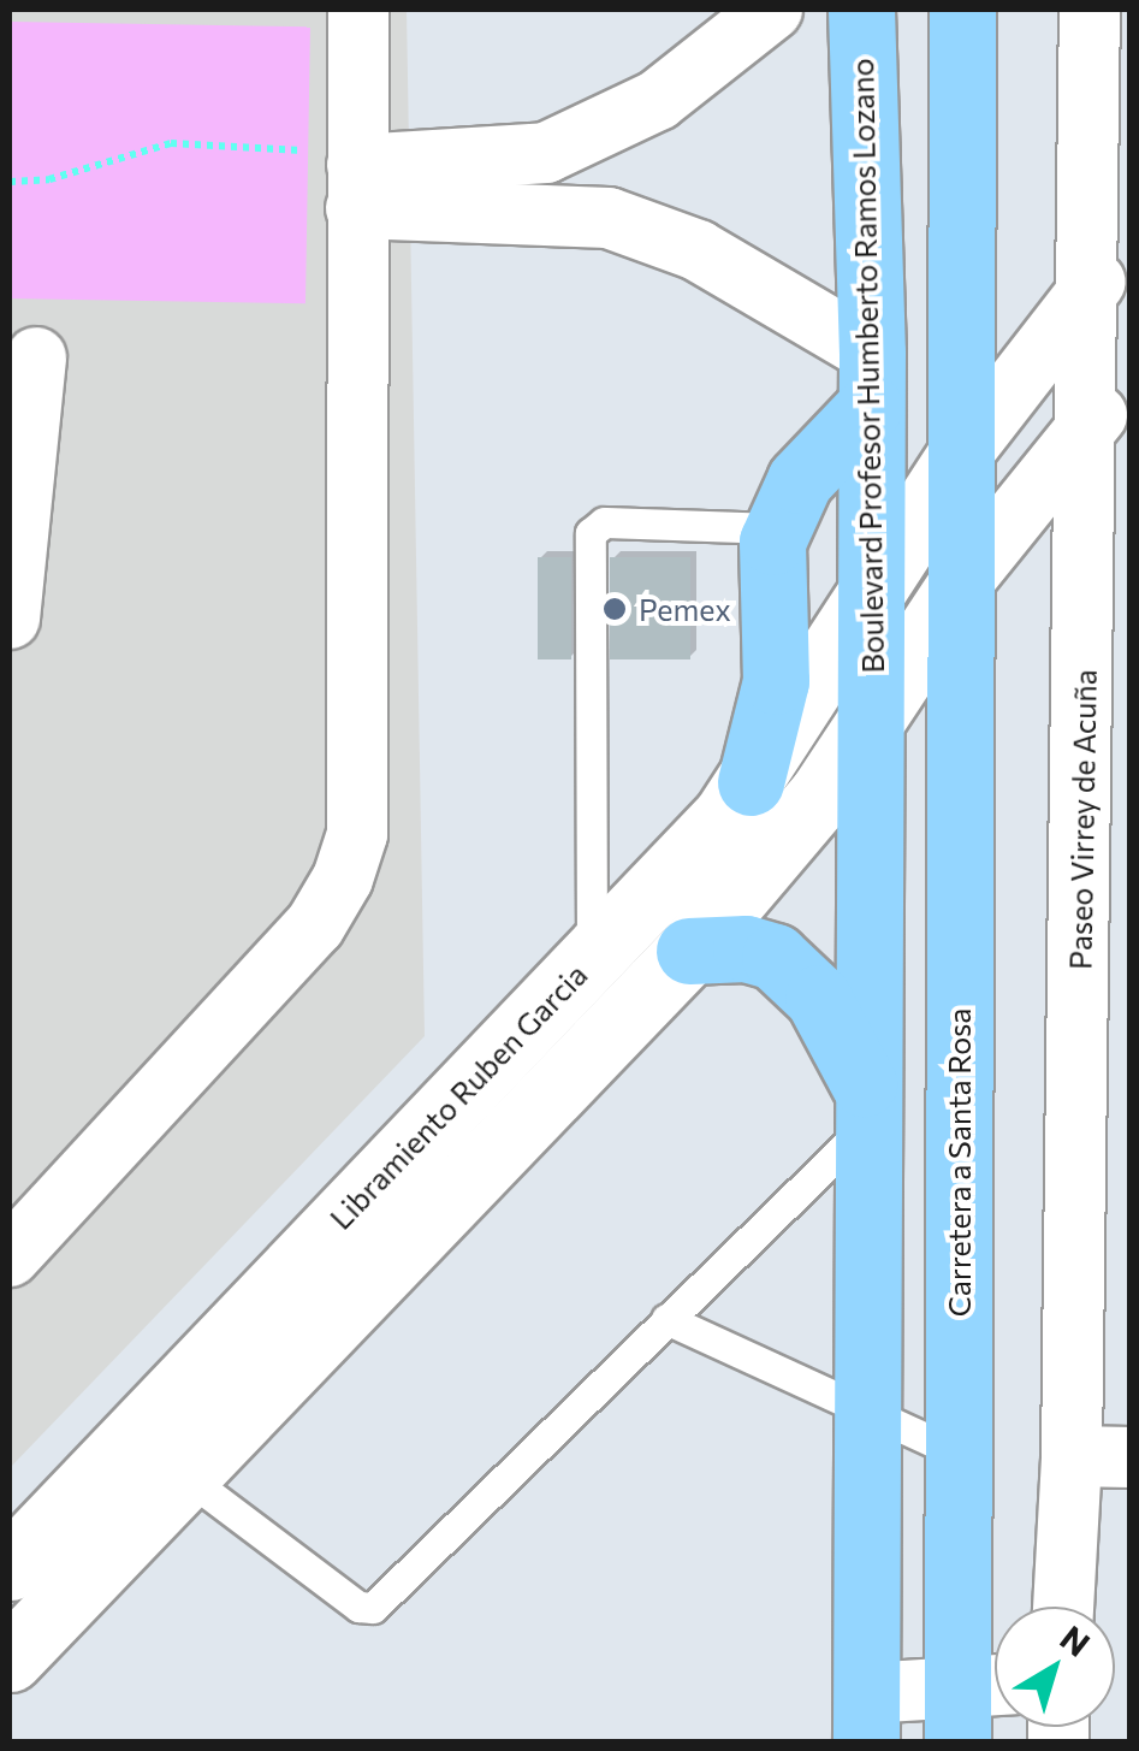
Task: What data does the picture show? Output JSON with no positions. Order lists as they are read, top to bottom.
{
  "streets": {
    "main road": ["Boulevard Profesor Humberto Ramos Lozano", "Carretera a Santa Rosa"],
    "street": ["Paseo Virrey de Acuña", "Libramiento Ruben Garcia"]
  },
  "crossings": [
    ["Boulevard Profesor Humberto Ramos Lozano", "Libramiento Ruben Garcia"]
  ],
  "places": ["Pemex"],
  "north": "top right"
}
